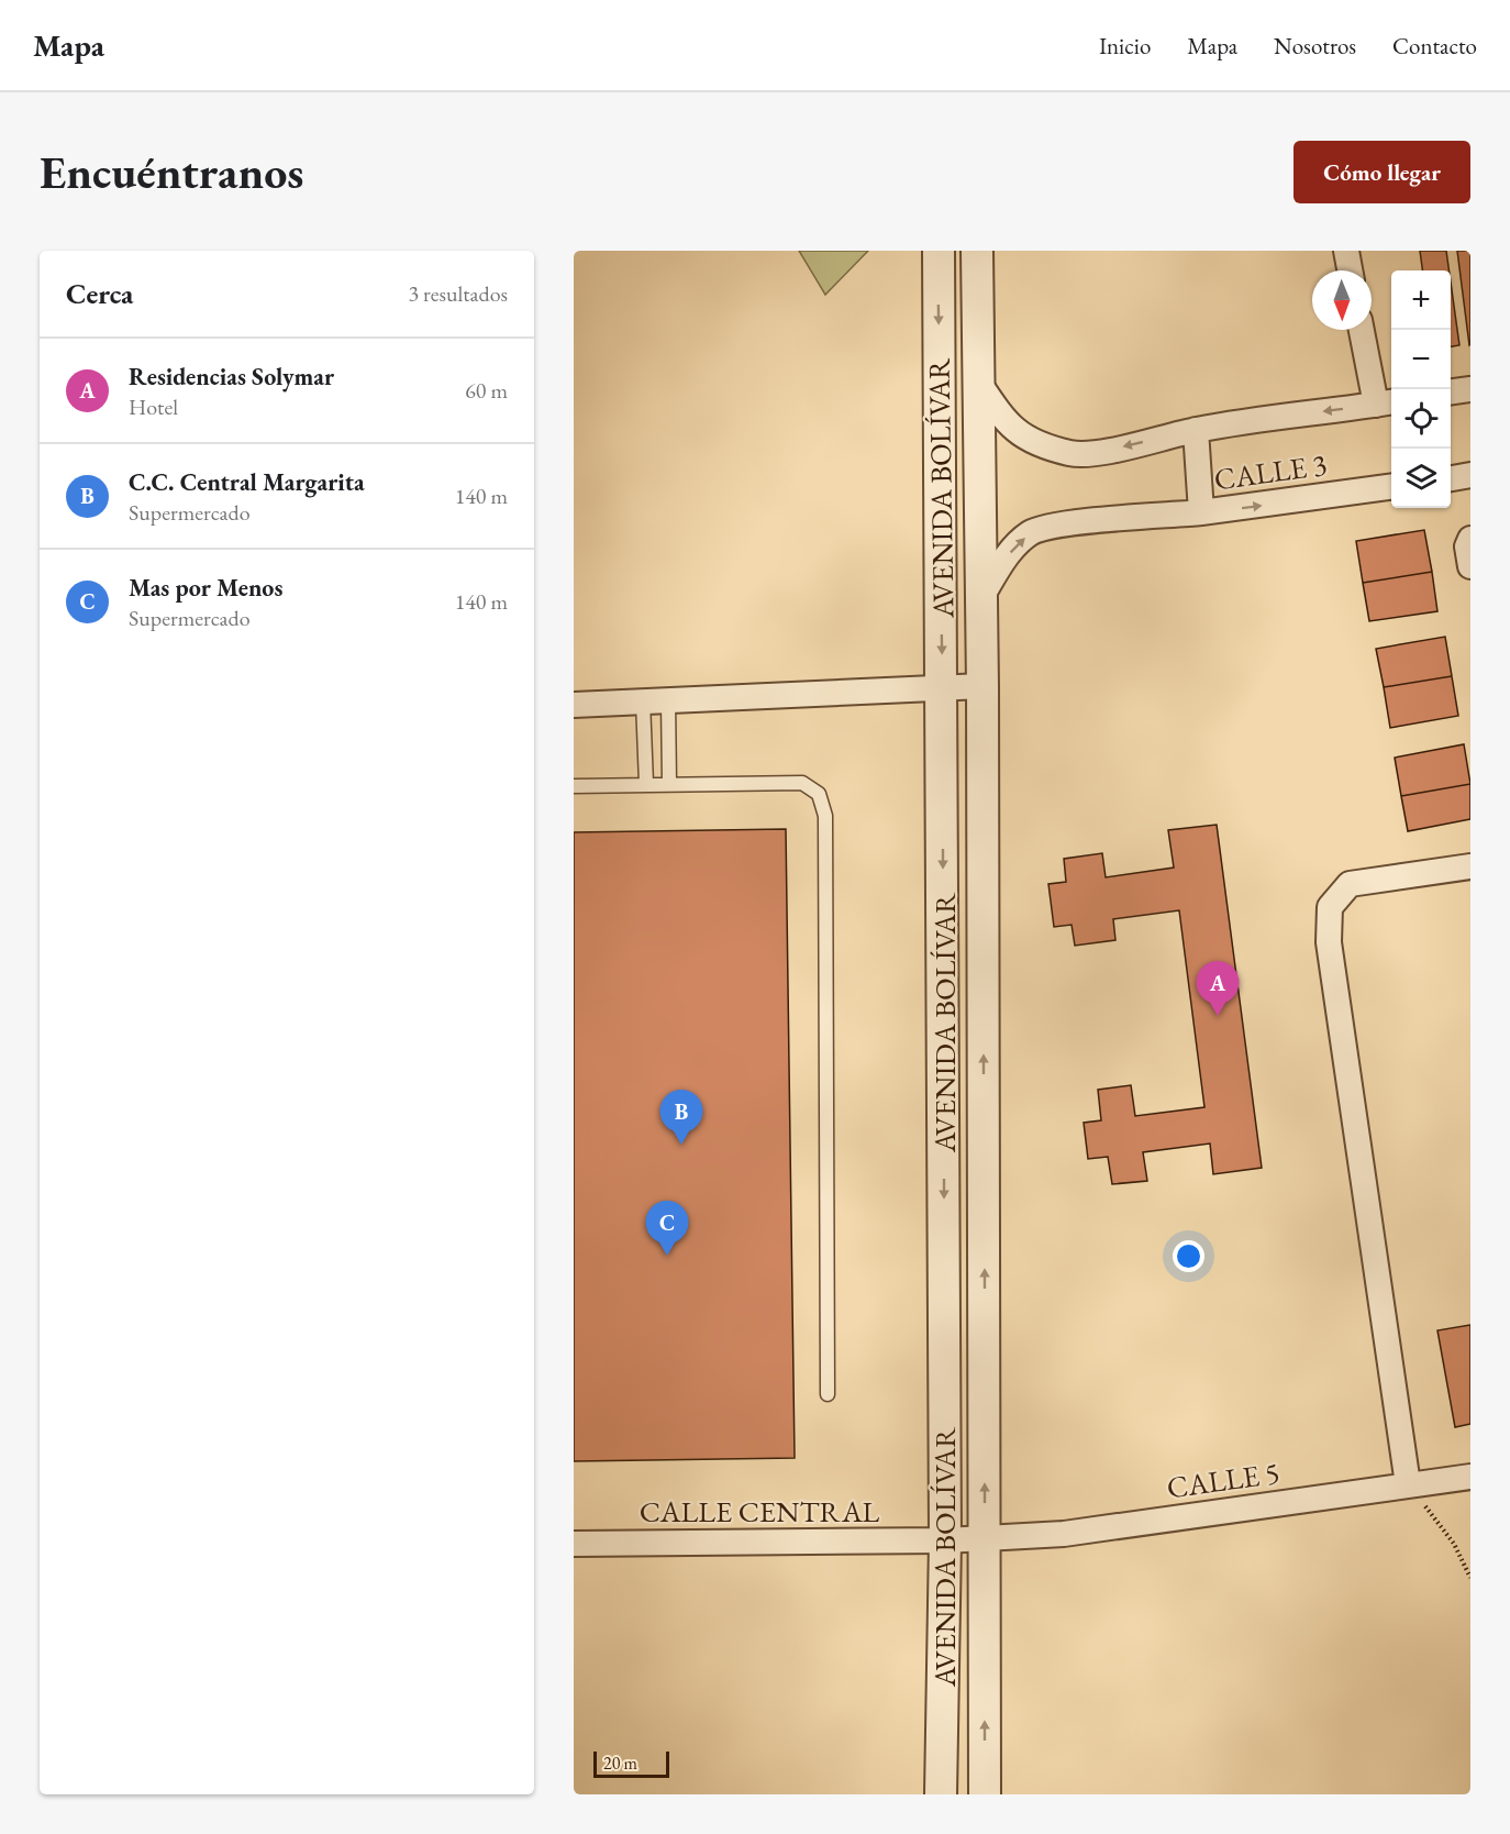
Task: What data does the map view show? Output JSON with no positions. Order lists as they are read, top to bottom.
{
  "streets": {
    "street": [
      "CALLE 3",
      "AVENIDA BOLÍVAR",
      "CALLE 5",
      "CALLE CENTRAL"
    ]
  },
  "crossings": [
    ["AVENIDA BOLÍVAR", "CALLE 5"],
    ["AVENIDA BOLÍVAR", "CALLE CENTRAL"],
    ["CALLE 5", "CALLE CENTRAL"]
  ],
  "scale_bar": "20 m",
  "north": "bottom",
  "page": {
    "header": "Mapa",
    "nav": [
      "Inicio",
      "Mapa",
      "Nosotros",
      "Contacto"
    ],
    "buttons": "Cómo llegar",
    "title": "Encuéntranos",
    "heading": ["Cerca", "3 resultados"],
    "map_buttons": ["+", "−"],
    "list": [
      {
        "mark": "A",
        "name": "Residencias Solymar",
        "note": "Hotel",
        "value": "60 m"
      },
      {
        "mark": "B",
        "name": "C.C. Central Margarita",
        "note": "Supermercado",
        "value": "140 m"
      },
      {
        "mark": "C",
        "name": "Mas por Menos",
        "note": "Supermercado",
        "value": "140 m"
      }
    ],
    "pins": ["A", "B", "C"],
    "scale": "20 m"
  }
}
